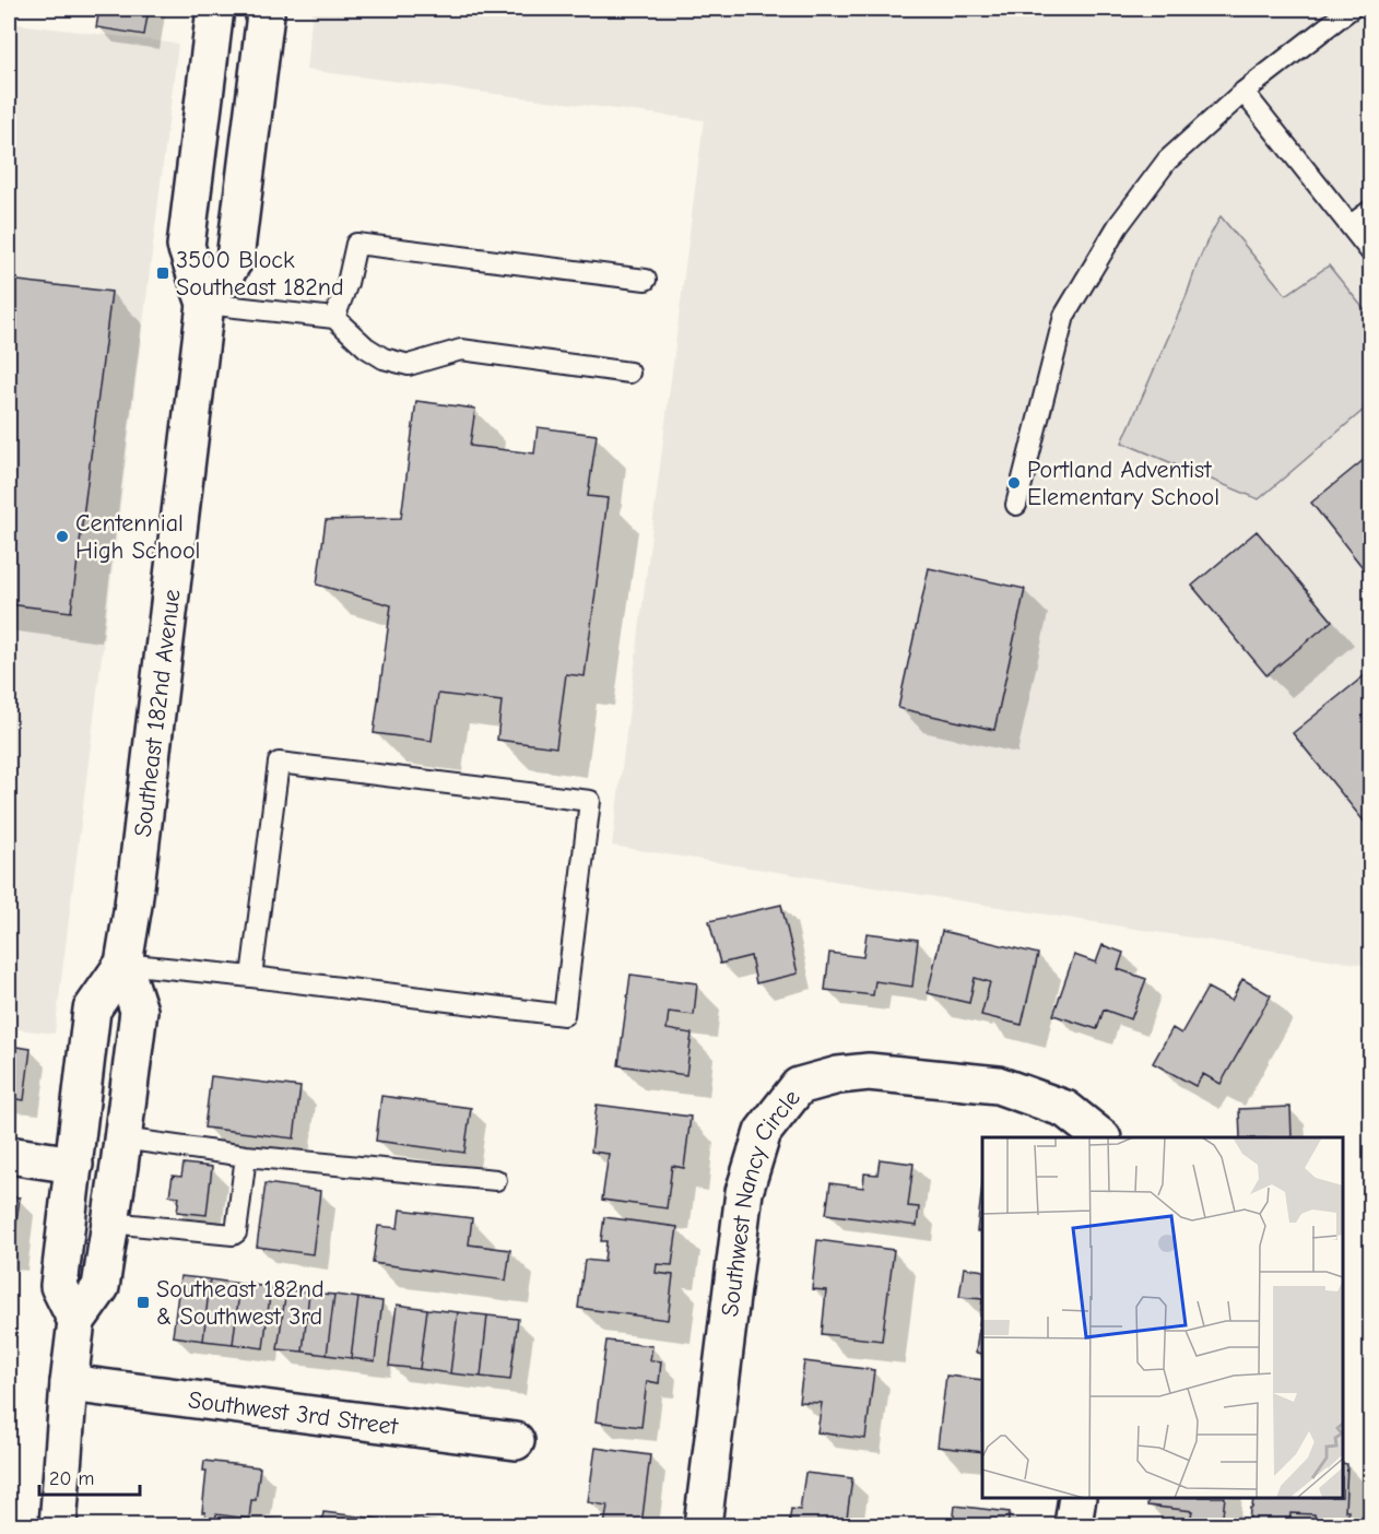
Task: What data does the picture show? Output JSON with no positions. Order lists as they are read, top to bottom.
{
  "streets": {
    "main road": ["Southeast 182nd Avenue", "Southwest Nancy Circle", "Southwest 3rd Street"]
  },
  "crossings": [
    ["Southeast 182nd Avenue", "Southwest 3rd Street"]
  ],
  "places": {
    "transit": ["3500 Block Southeast 182nd", "Southeast 182nd & Southwest 3rd"],
    "other": ["Portland Adventist Elementary School", "Centennial High School"]
  },
  "scale_bar": "20 m"
}
